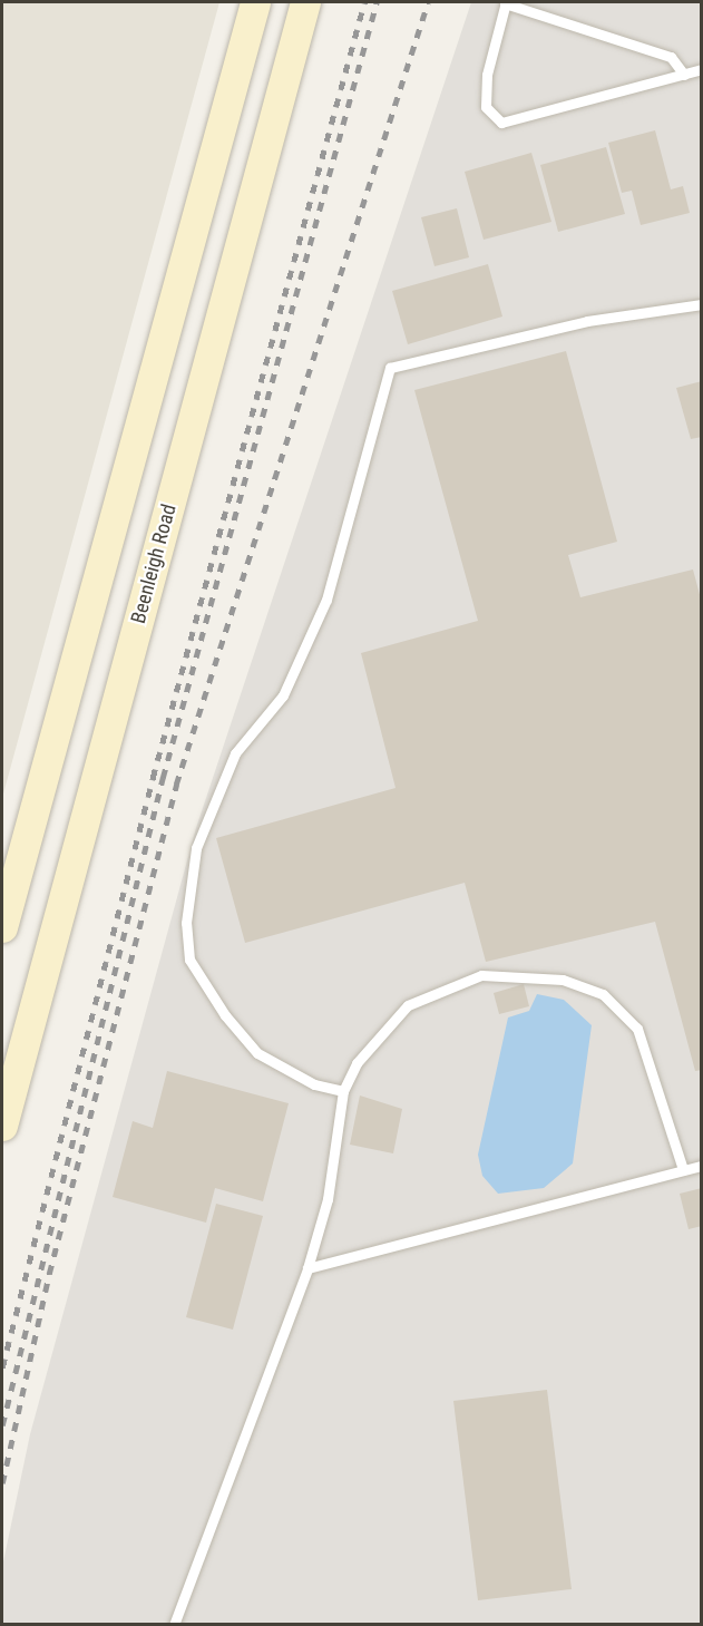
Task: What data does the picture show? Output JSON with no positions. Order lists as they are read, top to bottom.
{
  "streets": {
    "main road": ["Beenleigh Road"]
  }
}
